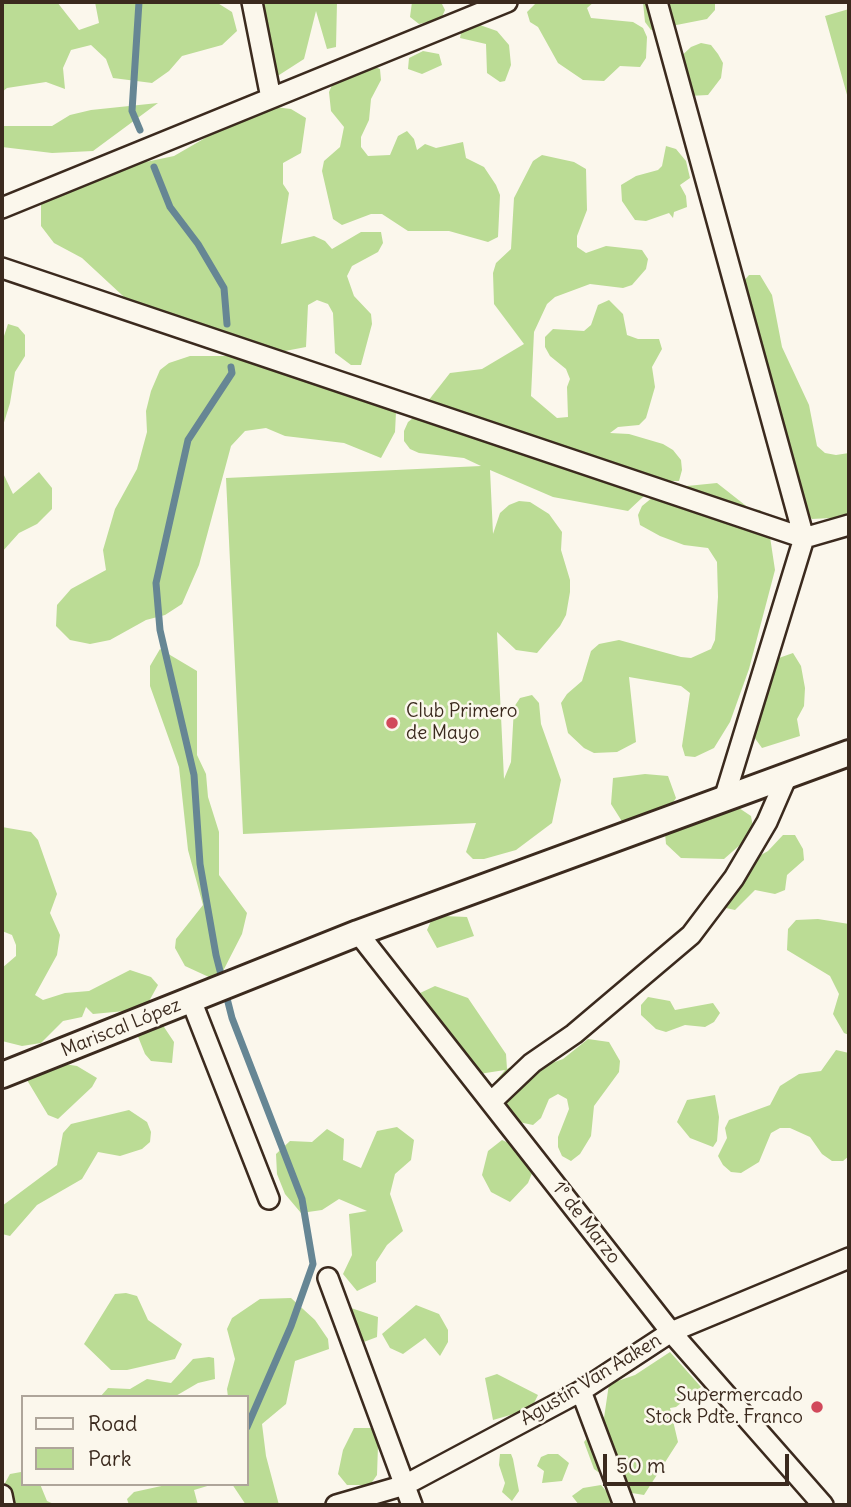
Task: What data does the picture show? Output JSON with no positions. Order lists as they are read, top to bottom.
{
  "streets": {
    "street": ["Mariscal López", "1° de Marzo", "Agustín Van Aaken"]
  },
  "crossings": [
    ["Mariscal López", "1° de Marzo"],
    ["1° de Marzo", "Agustín Van Aaken"]
  ],
  "places": ["Club Primero de Mayo", "Supermercado Stock Pdte. Franco"],
  "legend": ["Road", "Park"],
  "scale_bar": "50 m"
}
